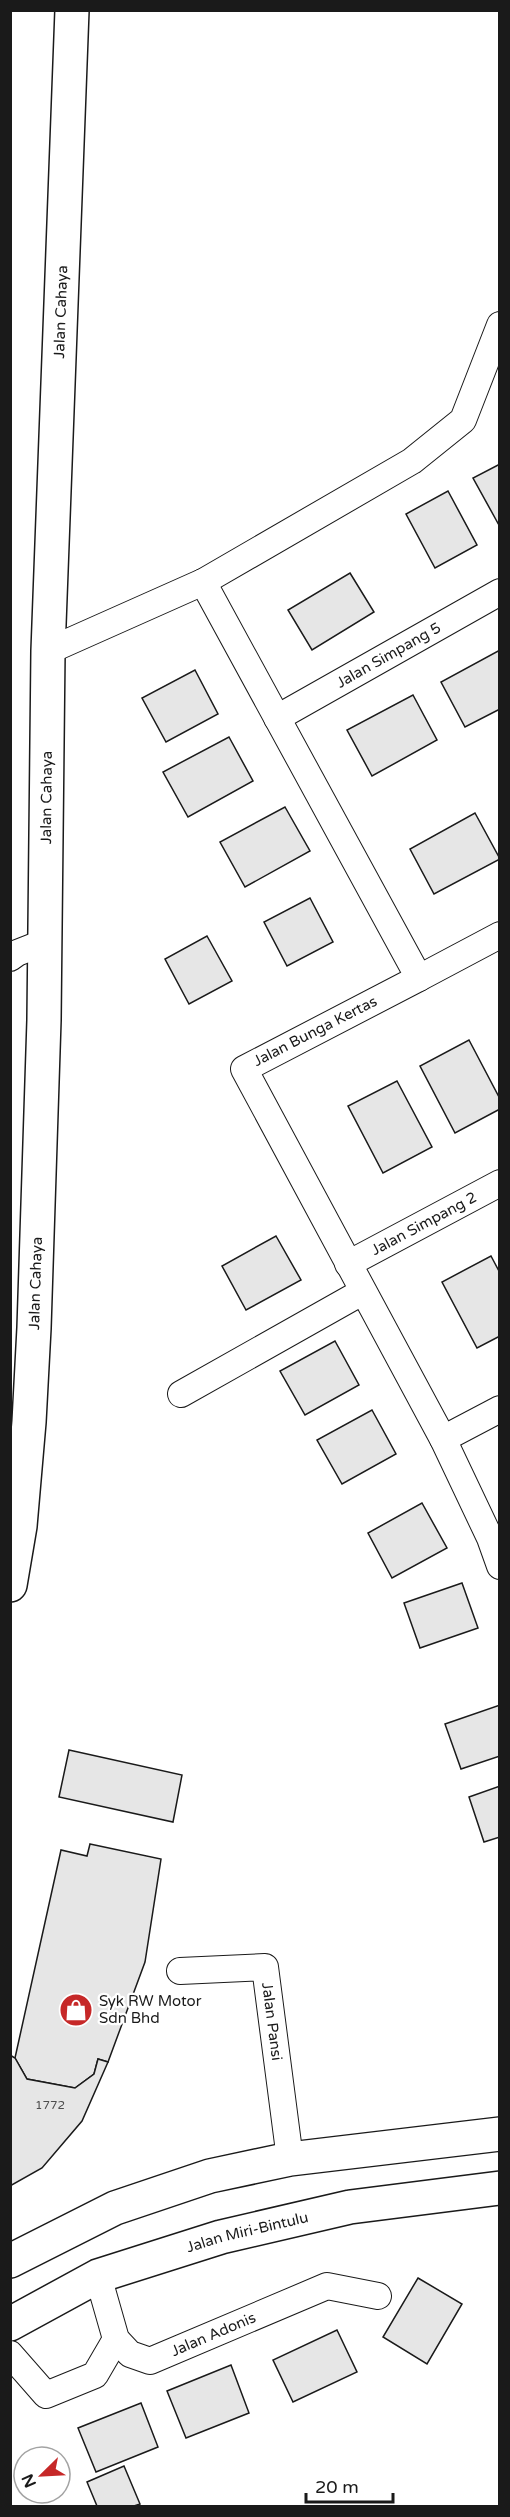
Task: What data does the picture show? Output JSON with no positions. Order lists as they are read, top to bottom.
{
  "streets": {
    "main road": ["Jalan Cahaya", "Jalan Miri-Bintulu"],
    "street": [
      "Jalan Simpang 5",
      "Jalan Bunga Kertas",
      "Jalan Simpang 2",
      "Jalan Pansi",
      "Jalan Adonis"
    ]
  },
  "crossings": [
    ["Jalan Bunga Kertas", "Jalan Simpang 2"]
  ],
  "places": {
    "shop": ["Syk RW Motor Sdn Bhd"]
  },
  "house_numbers": ["1772"],
  "scale_bar": "20 m",
  "north": "bottom left"
}
